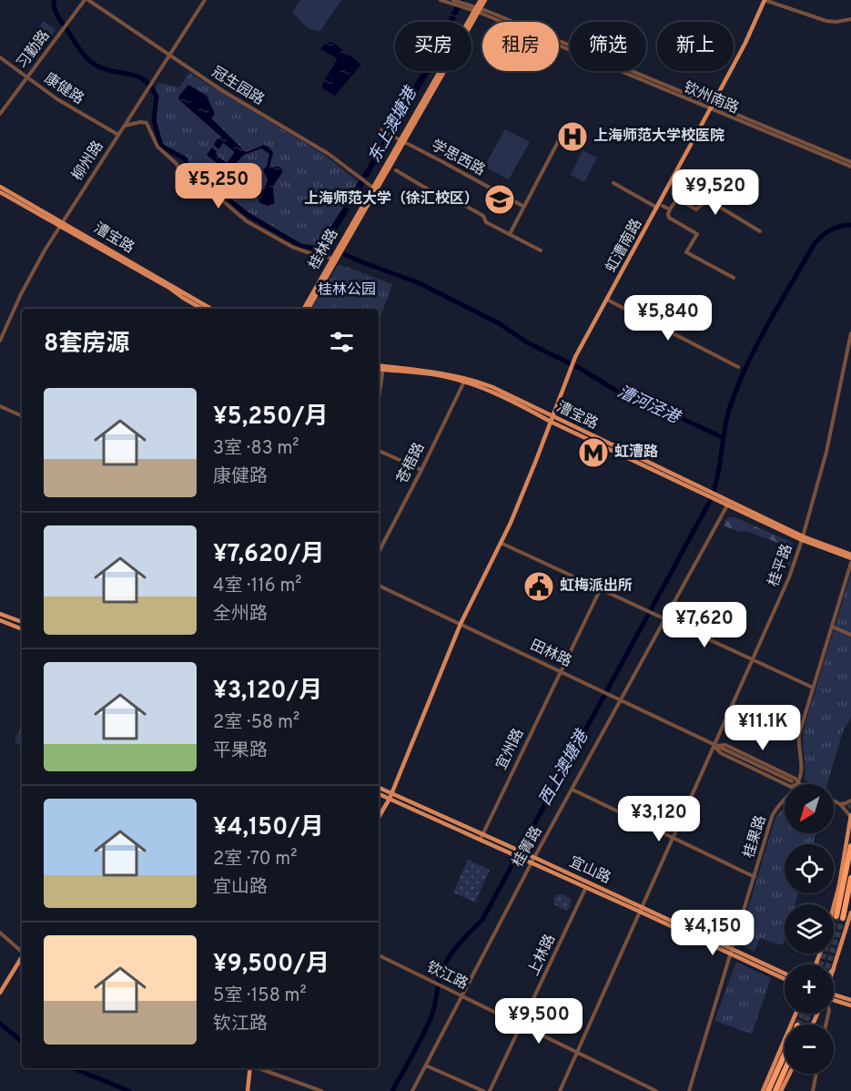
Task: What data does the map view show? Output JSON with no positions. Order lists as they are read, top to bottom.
{
  "streets": {
    "main road": [
      "漕宝路",
      "虹漕南路",
      "桂林路",
      "宜山路"
    ],
    "street": [
      "习勤路",
      "冠生园路",
      "康健路",
      "钦州南路",
      "学思西路",
      "柳州路",
      "苍梧路",
      "桂平路",
      "田林路",
      "宜州路",
      "桂果路",
      "桂箐路",
      "上林路",
      "钦江路"
    ]
  },
  "crossings": [
    ["习勤路", "冠生园路"],
    ["习勤路", "康健路"],
    ["冠生园路", "柳州路"],
    ["冠生园路", "桂林路"],
    ["康健路", "柳州路"],
    ["钦州南路", "虹漕南路"],
    ["钦州南路", "桂林路"],
    ["学思西路", "桂林路"],
    ["柳州路", "漕宝路"],
    ["漕宝路", "虹漕南路"],
    ["漕宝路", "苍梧路"],
    ["漕宝路", "桂平路"],
    ["漕宝路", "桂箐路"],
    ["桂平路", "田林路"],
    ["桂平路", "宜山路"],
    ["桂平路", "钦江路"],
    ["田林路", "宜州路"],
    ["田林路", "桂果路"],
    ["田林路", "桂箐路"],
    ["宜州路", "宜山路"],
    ["桂果路", "宜山路"],
    ["桂箐路", "宜山路"],
    ["桂箐路", "钦江路"],
    ["宜山路", "上林路"],
    ["上林路", "钦江路"]
  ],
  "water": ["东上澳塘港", "漕河泾港", "西上澳塘港"],
  "parks": ["桂林公园"],
  "places": {
    "hospital": ["上海师范大学校医院"],
    "school or university": ["上海师范大学（徐汇校区）"],
    "metro station": ["虹漕路"],
    "public building": ["虹梅派出所"]
  },
  "north": "bottom left",
  "page": {
    "chip": [
      "买房",
      "租房",
      "筛选",
      "新上"
    ],
    "price": [
      "¥5,250",
      "¥9,520",
      "¥5,840",
      "¥7,620",
      "¥11.1K",
      "¥3,120",
      "¥4,150",
      "¥9,500"
    ],
    "heading": "8套房源",
    "list": [
      {
        "name": "¥5,250/月",
        "note": "3室 · 83 m² · 康健路"
      },
      {
        "name": "¥7,620/月",
        "note": "4室 · 116 m² · 全州路"
      },
      {
        "name": "¥3,120/月",
        "note": "2室 · 58 m² · 平果路"
      },
      {
        "name": "¥4,150/月",
        "note": "2室 · 70 m² · 宜山路"
      },
      {
        "name": "¥9,500/月",
        "note": "5室 · 158 m² · 钦江路"
      }
    ],
    "map_buttons": ["+", "−"]
  }
}
